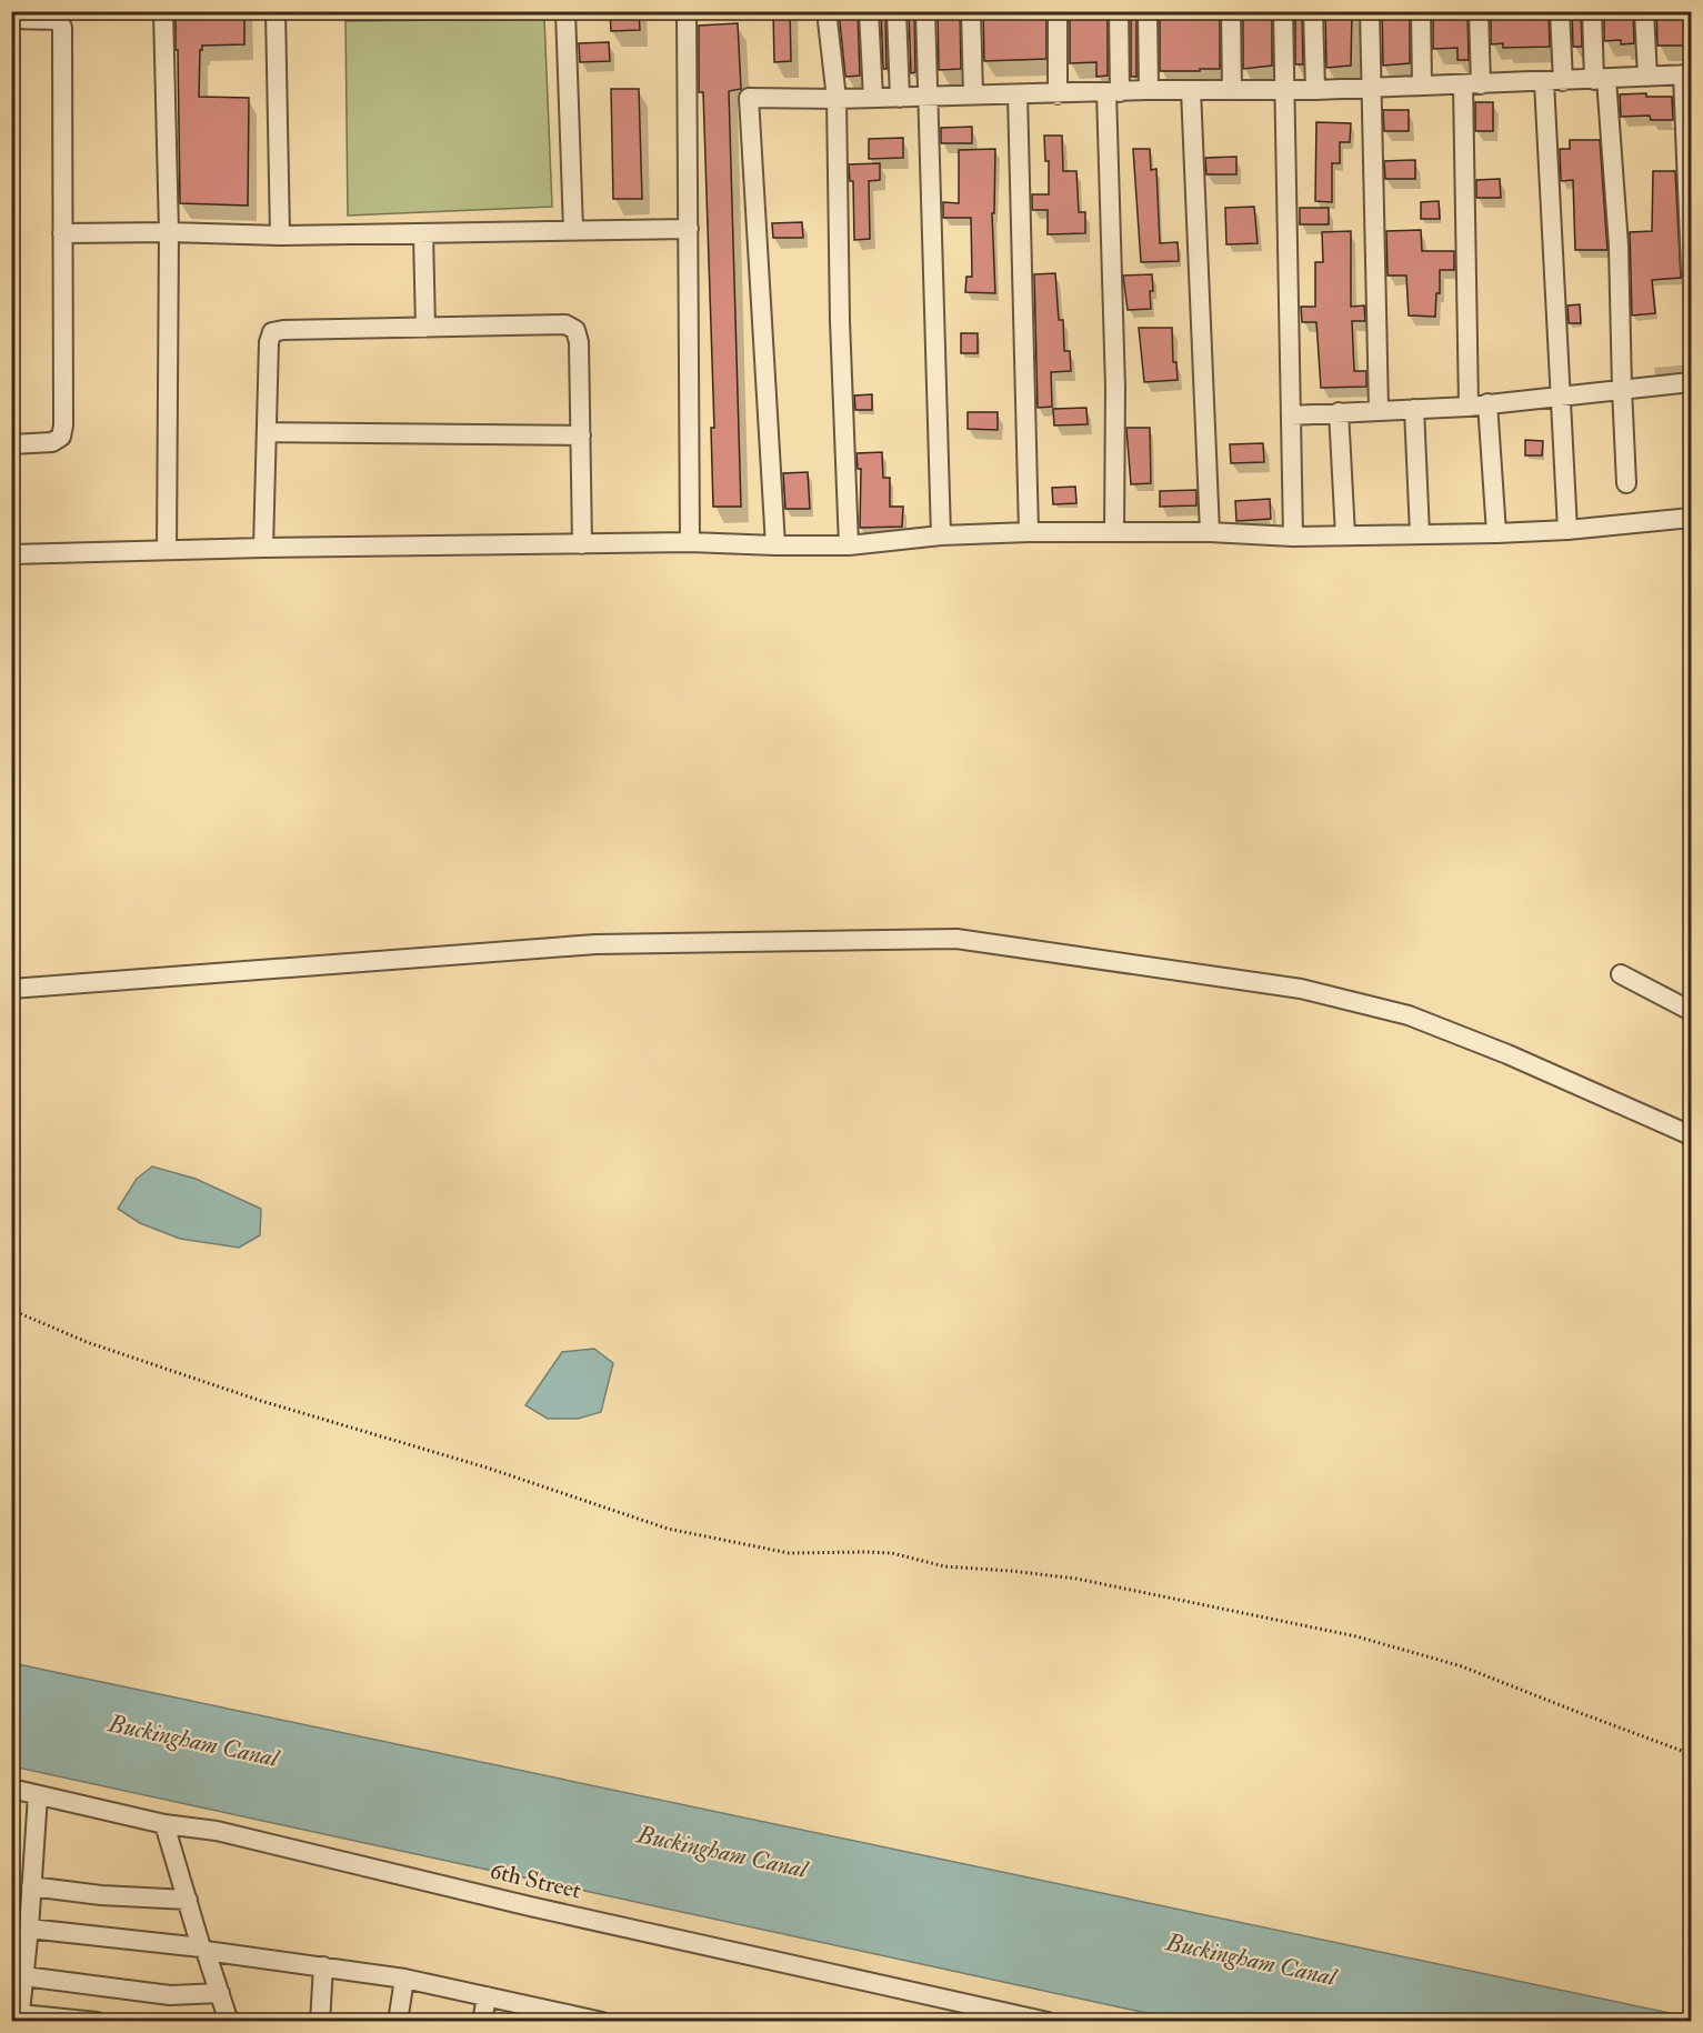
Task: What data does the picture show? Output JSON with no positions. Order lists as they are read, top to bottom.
{
  "streets": {
    "street": ["6th Street"]
  },
  "water": ["Buckingham Canal"]
}
